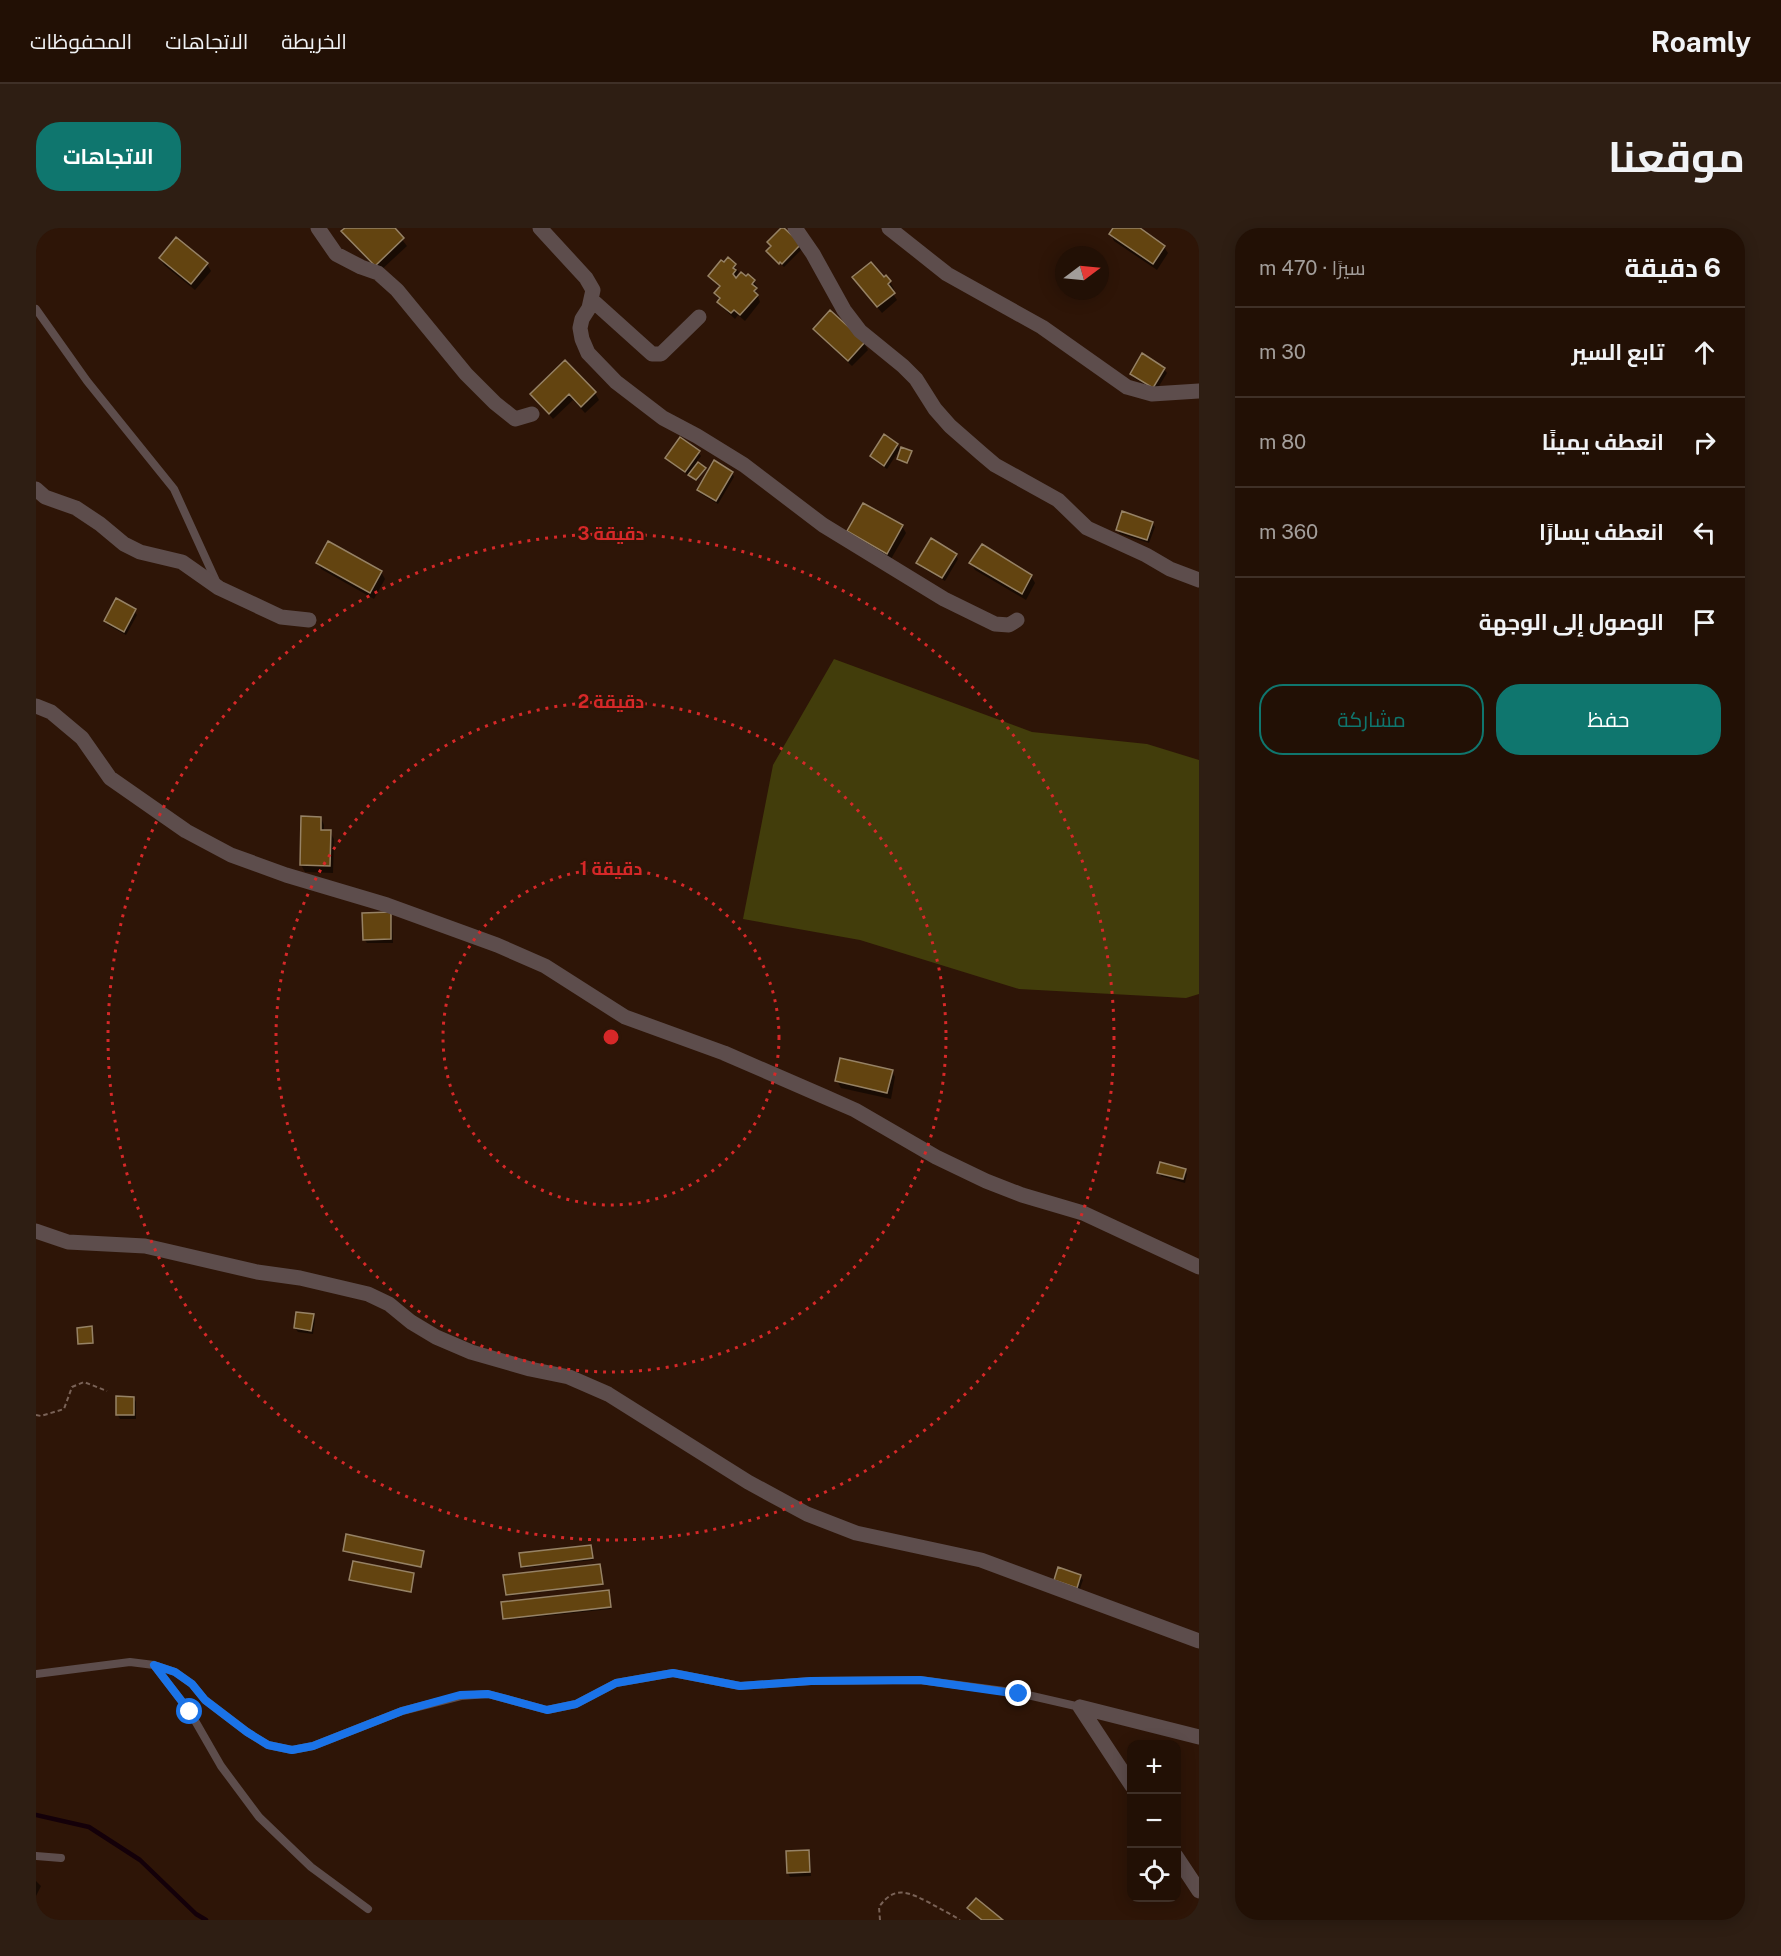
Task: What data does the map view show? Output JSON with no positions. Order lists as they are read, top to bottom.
{
  "north": "right",
  "page": {
    "header": "Roamly",
    "nav": ["الخريطة", "الاتجاهات", "المحفوظات"],
    "title": "موقعنا",
    "buttons": [
      "الاتجاهات",
      ["حفظ", "مشاركة"]
    ],
    "heading": ["6 دقيقة", "سيرًا · 470 m"],
    "list": [
      ["تابع السير", "30 m"],
      ["انعطف يمينًا", "80 m"],
      ["انعطف يسارًا", "360 m"],
      "الوصول إلى الوجهة"
    ],
    "map_buttons": ["+", "−"]
  },
  "rings": ["3 دقيقة", "2 دقيقة", "1 دقيقة"]
}
